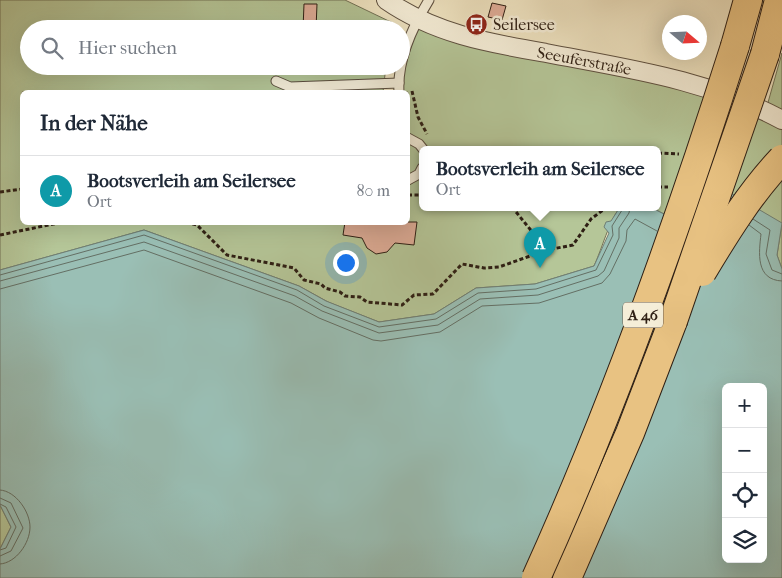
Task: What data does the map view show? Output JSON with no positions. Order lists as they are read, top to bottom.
{
  "streets": {
    "highway": ["A 46"],
    "street": ["Seeuferstraße"]
  },
  "places": {
    "bus stop": ["Seilersee"]
  },
  "north": "right",
  "page": {
    "search": "Hier suchen",
    "heading": "In der Nähe",
    "popup": ["Bootsverleih am Seilersee", "Ort"],
    "list": [
      {
        "mark": "A",
        "name": "Bootsverleih am Seilersee",
        "note": "Ort",
        "value": "80 m"
      }
    ],
    "pins": "A",
    "map_buttons": ["+", "−"]
  }
}
